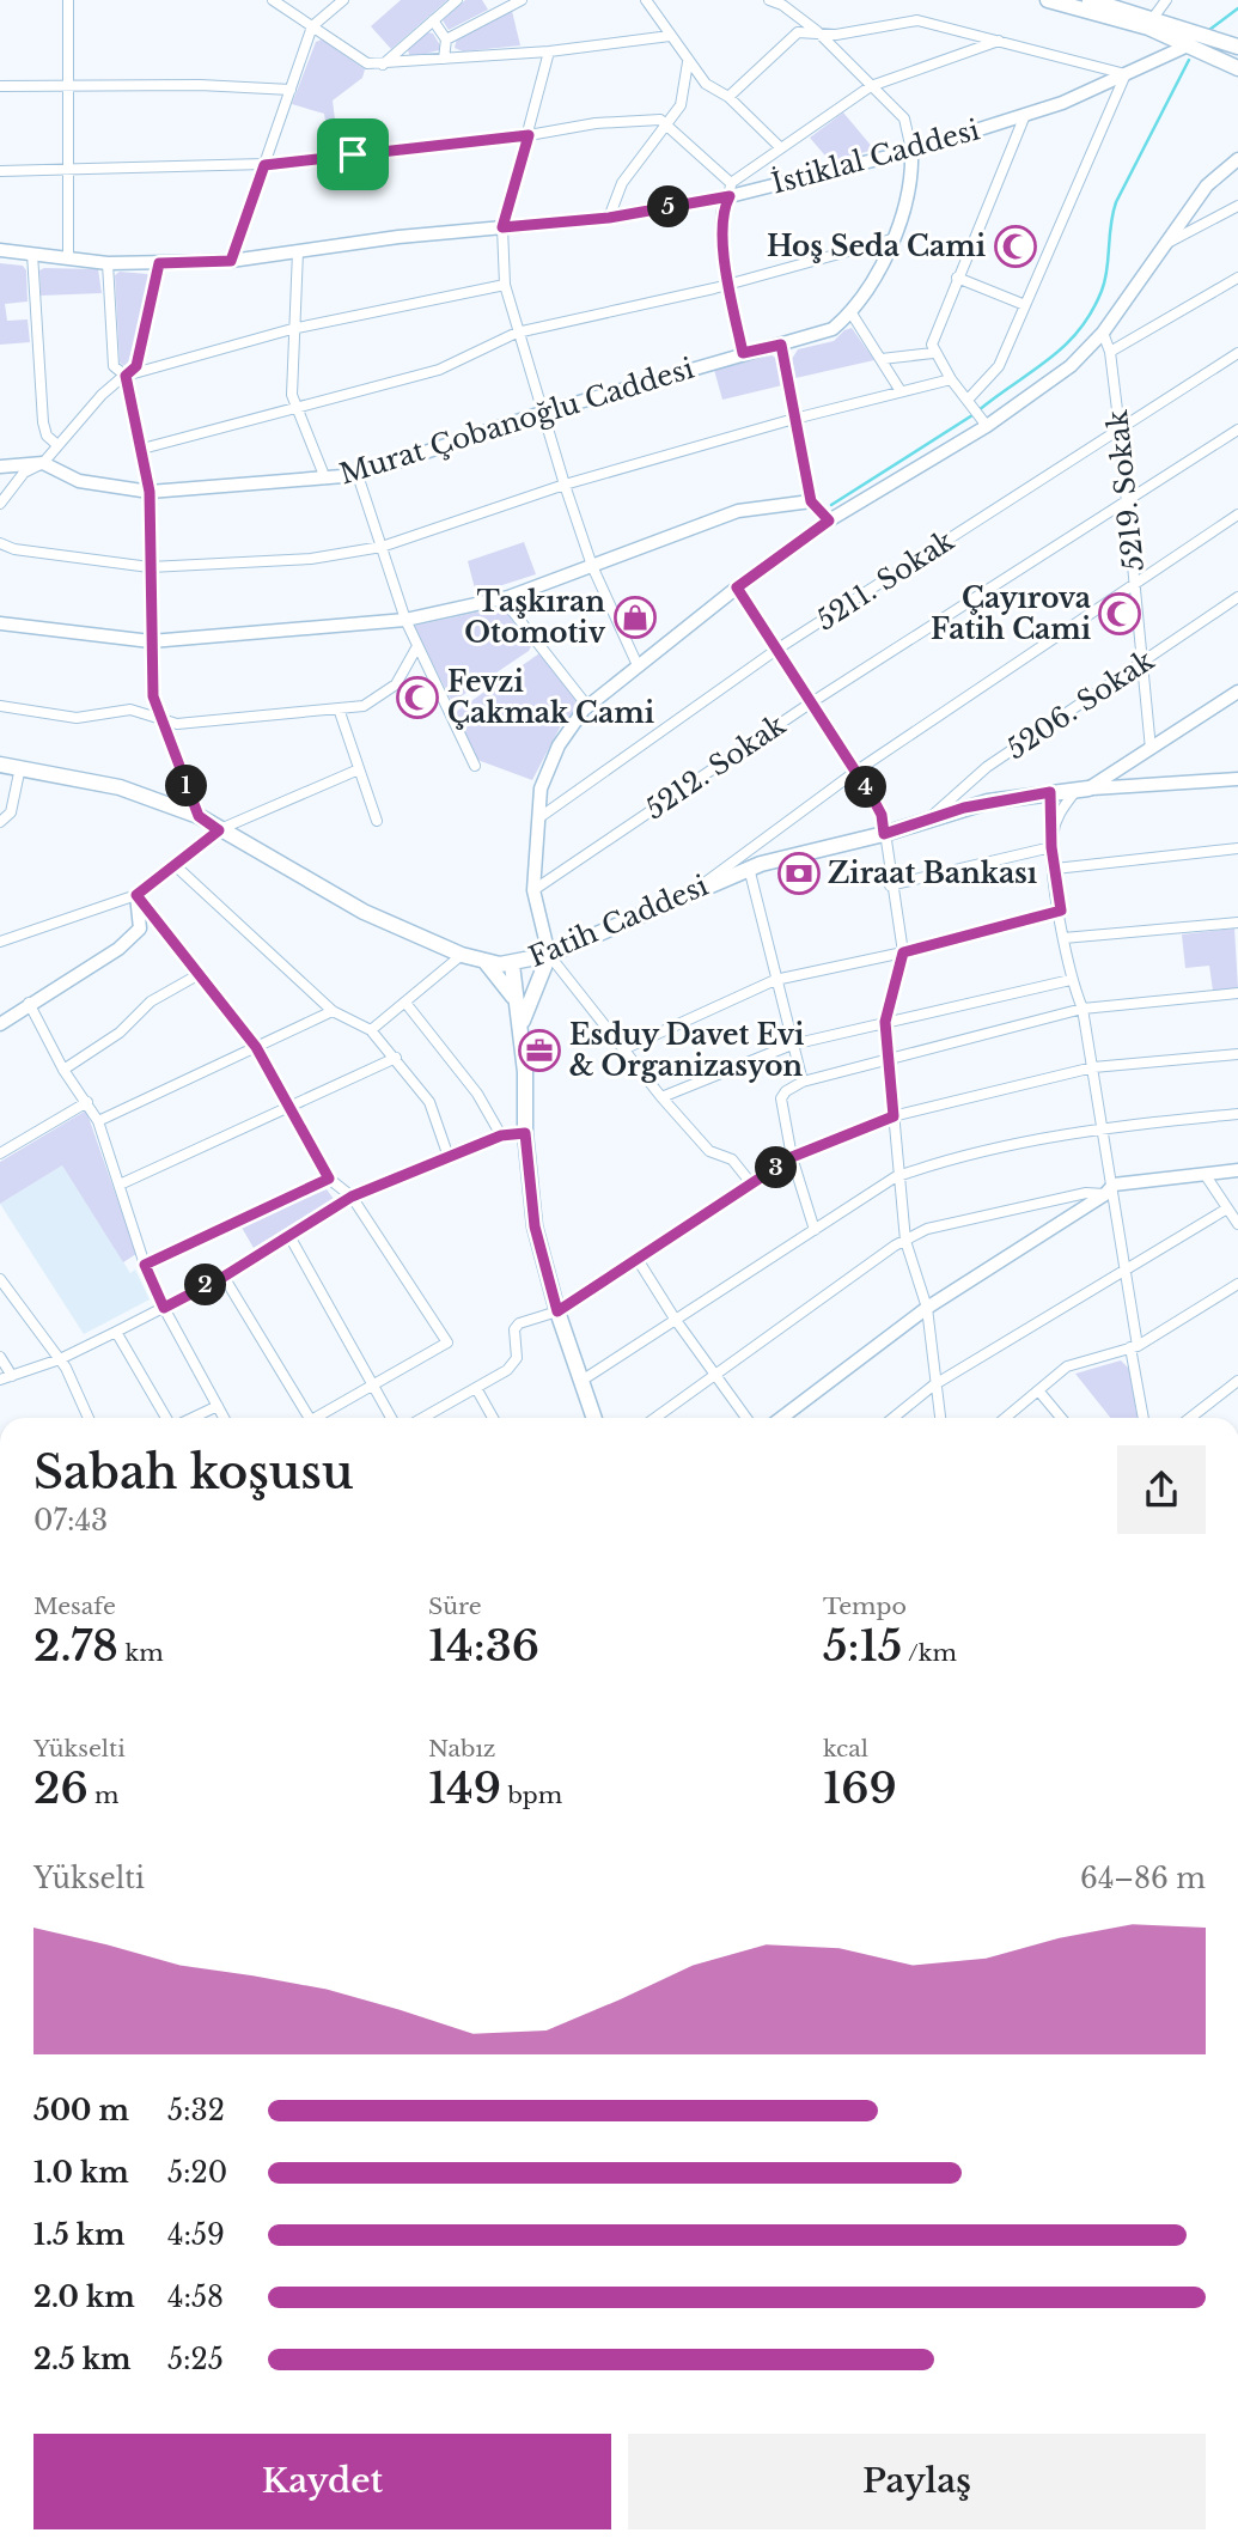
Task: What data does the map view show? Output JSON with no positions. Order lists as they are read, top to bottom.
{
  "streets": {
    "main road": ["Fatih Caddesi"],
    "street": [
      "İstiklal Caddesi",
      "Murat Çobanoğlu Caddesi",
      "5219. Sokak",
      "5211. Sokak",
      "5206. Sokak",
      "5212. Sokak"
    ]
  },
  "crossings": [
    ["İstiklal Caddesi", "Murat Çobanoğlu Caddesi"],
    ["5219. Sokak", "5211. Sokak"],
    ["5219. Sokak", "5206. Sokak"],
    ["5219. Sokak", "5212. Sokak"],
    ["5219. Sokak", "Fatih Caddesi"],
    ["5206. Sokak", "Fatih Caddesi"]
  ],
  "places": {
    "mosque": ["Hoş Seda Cami", "Çayırova Fatih Cami", "Fevzi Çakmak Cami"],
    "shop": ["Taşkıran Otomotiv"],
    "bank": ["Ziraat Bankası"],
    "office": ["Esduy Davet Evi & Organizasyon"]
  },
  "page": {
    "pins": [
      "5",
      "1",
      "4",
      "3",
      "2"
    ],
    "heading": ["Sabah koşusu", "07:43"],
    "stats": [
      ["Mesafe", "2.78 km"],
      ["Süre", "14:36"],
      ["Tempo", "5:15 /km"],
      ["Yükselti", "26 m"],
      ["Nabız", "149 bpm"],
      ["kcal", "169"]
    ],
    "chart": ["Yükselti", "64–86 m"],
    "list": [
      {
        "name": "500 m",
        "note": "5:32"
      },
      {
        "name": "1.0 km",
        "note": "5:20"
      },
      {
        "name": "1.5 km",
        "note": "4:59"
      },
      {
        "name": "2.0 km",
        "note": "4:58"
      },
      {
        "name": "2.5 km",
        "note": "5:25"
      }
    ],
    "buttons": ["Kaydet", "Paylaş"]
  }
}
